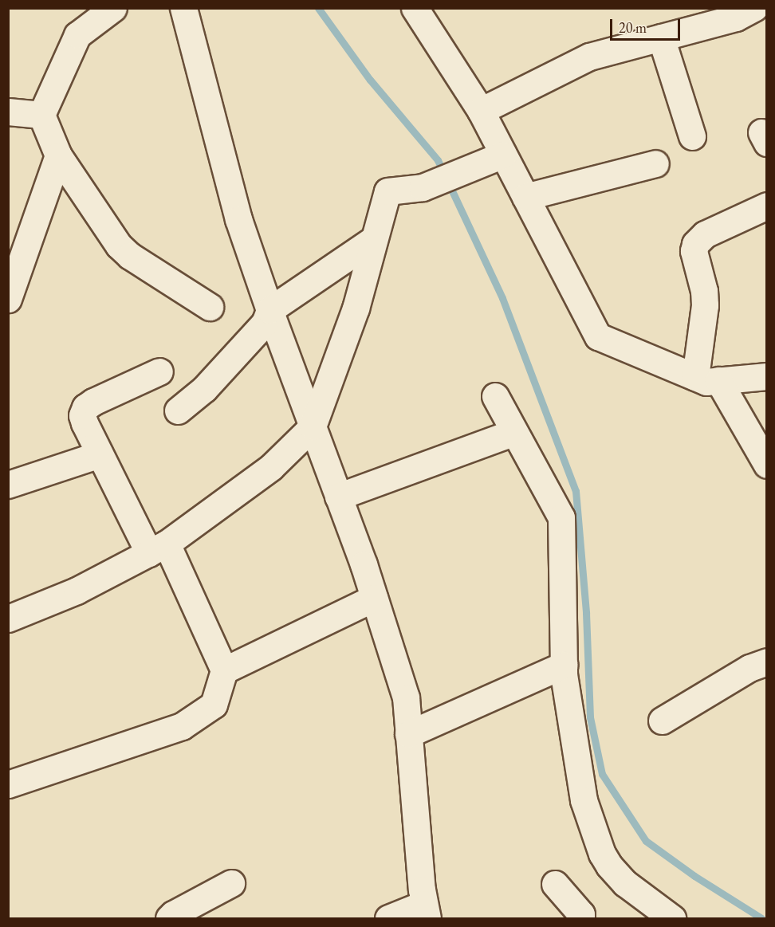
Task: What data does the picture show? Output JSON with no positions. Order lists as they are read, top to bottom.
{
  "scale_bar": "20 m"
}
